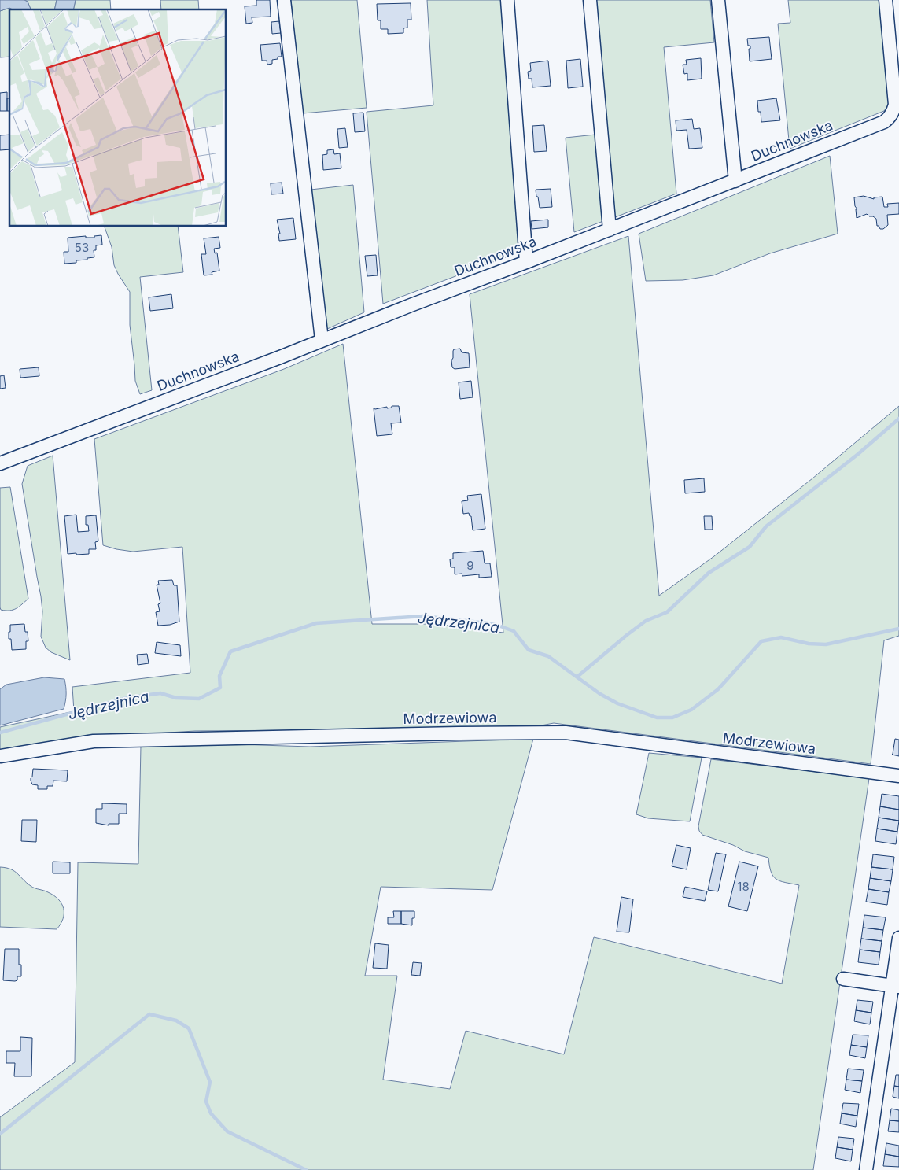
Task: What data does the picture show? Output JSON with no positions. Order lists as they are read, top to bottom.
{
  "streets": {
    "street": ["Duchnowska", "Modrzewiowa"]
  },
  "water": ["Jędrzejnica"],
  "house_numbers": ["53", "9", "18"]
}
